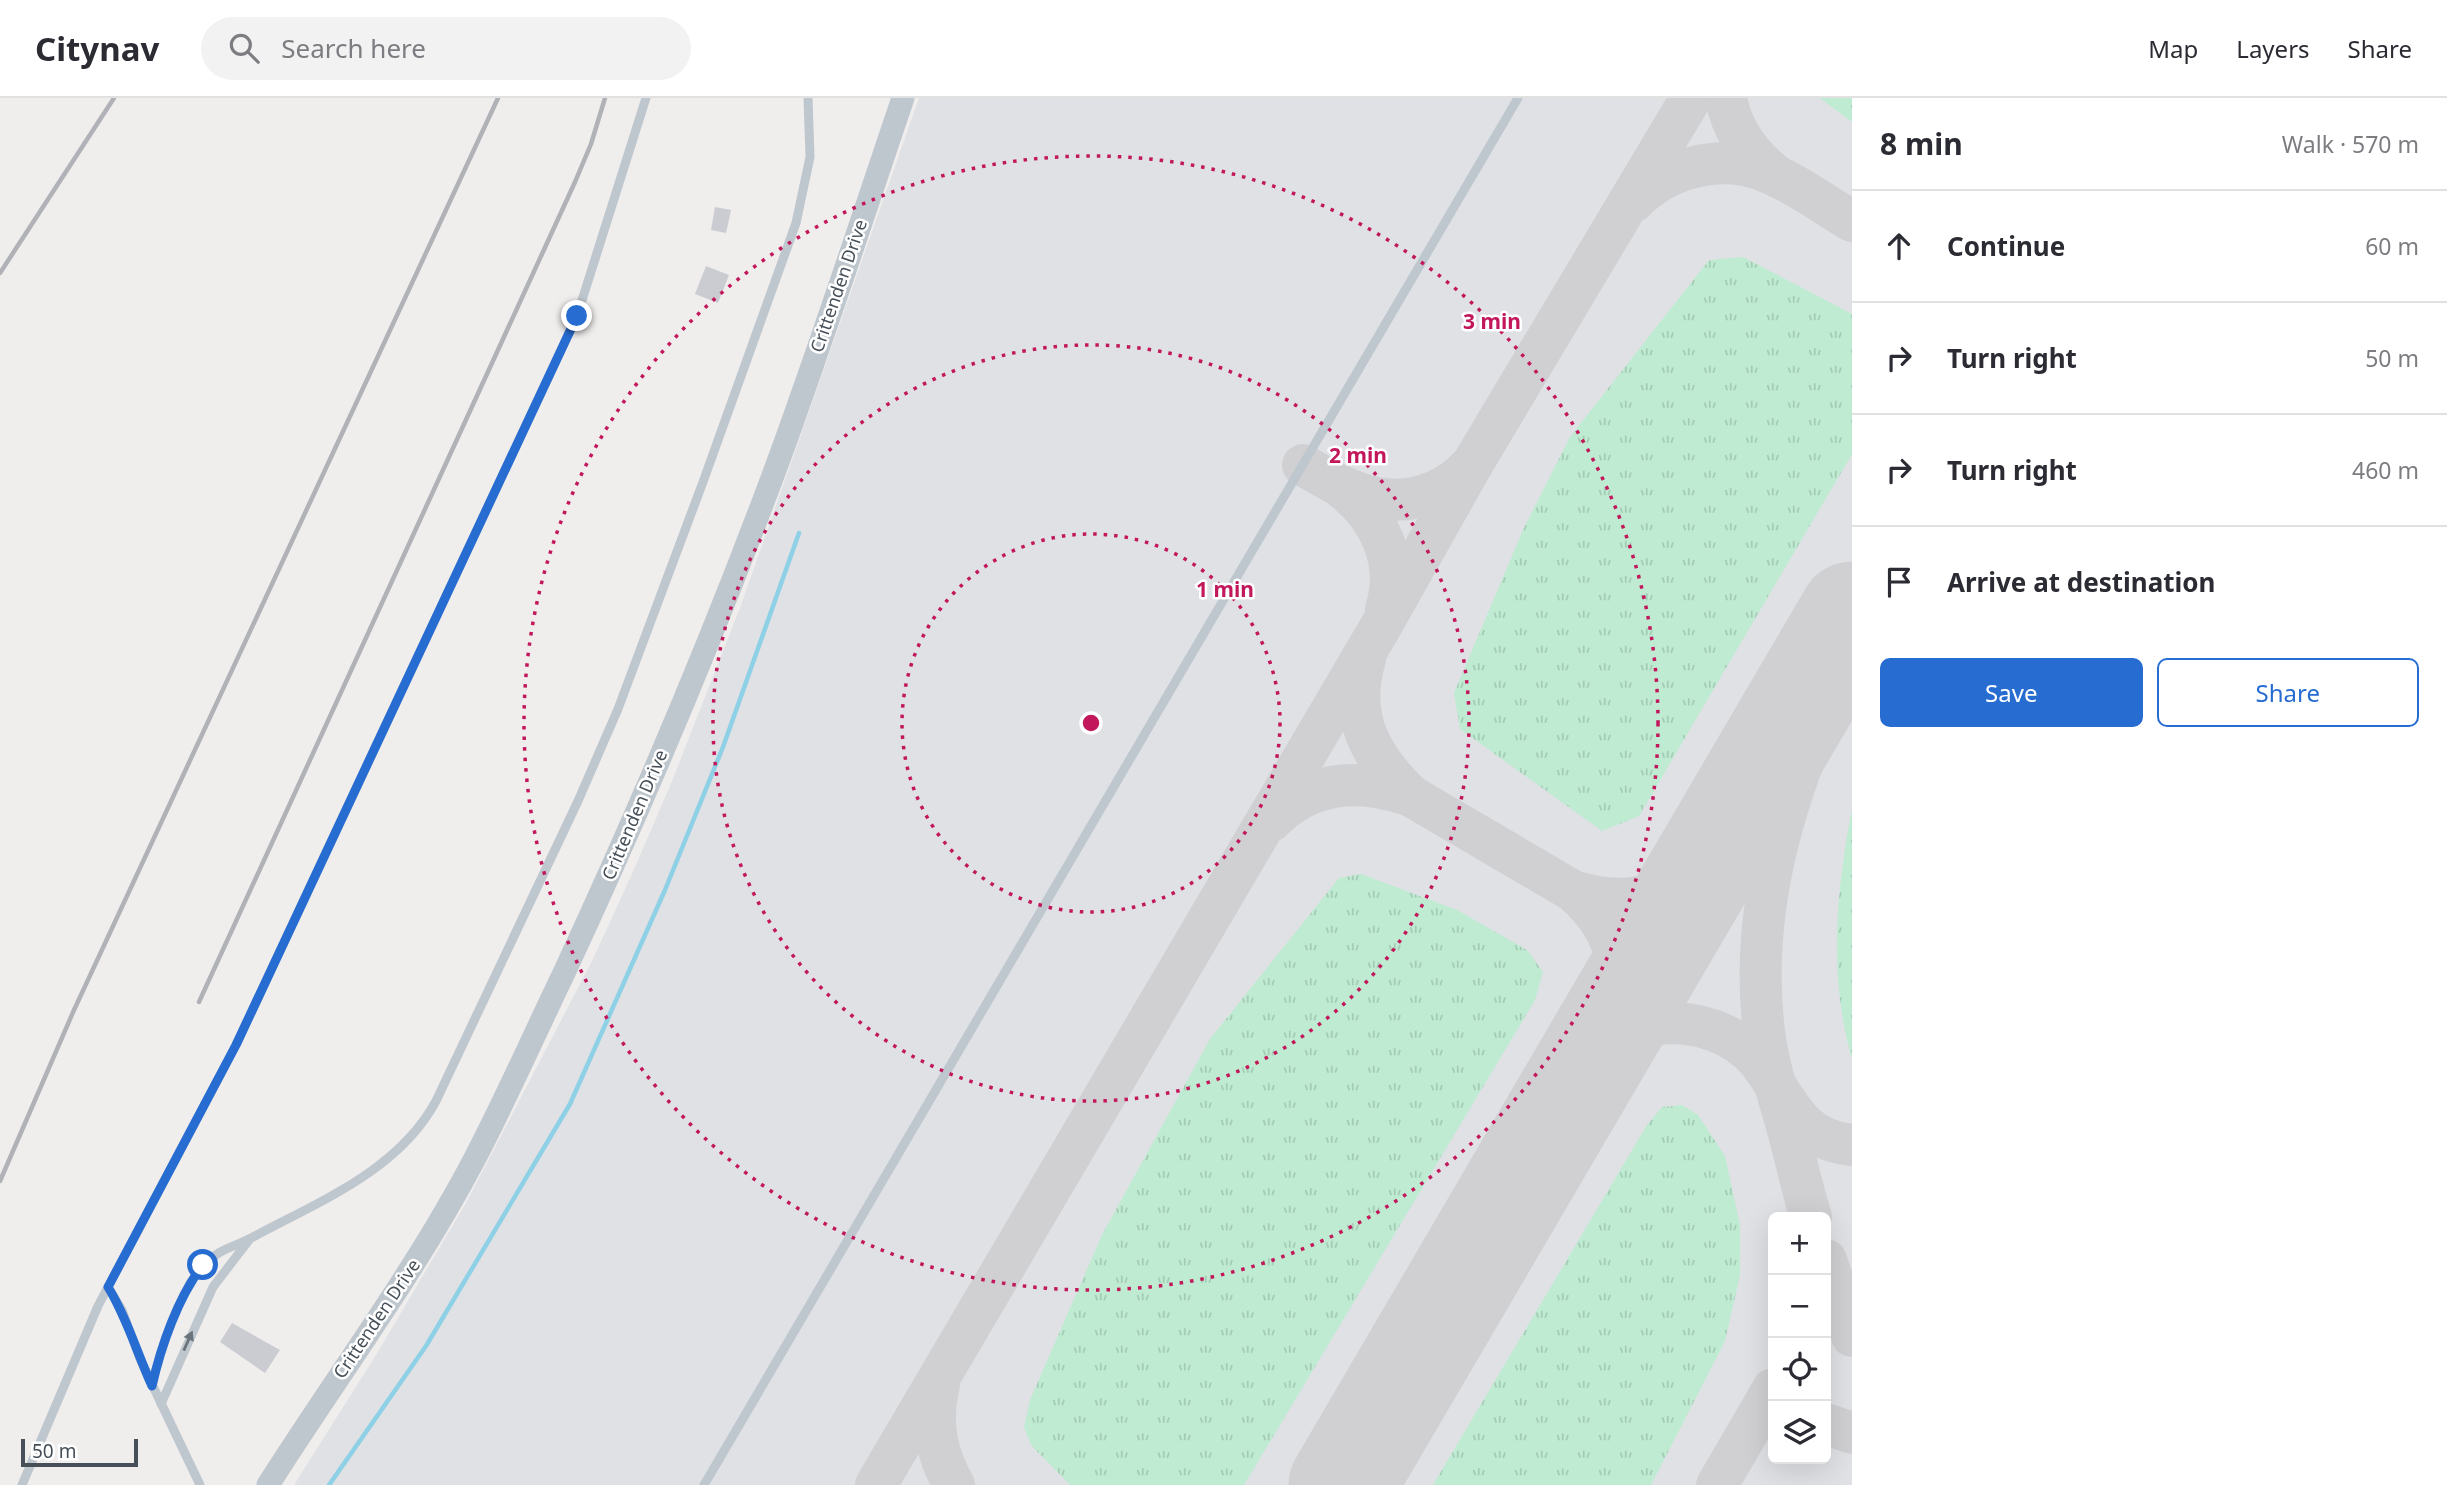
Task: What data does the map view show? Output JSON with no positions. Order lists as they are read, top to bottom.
{
  "streets": {
    "street": ["Crittenden Drive"]
  },
  "scale_bar": "50 m",
  "page": {
    "header": "Citynav",
    "search": "Search here",
    "nav": ["Map", "Layers", "Share"],
    "heading": ["8 min", "Walk · 570 m"],
    "list": [
      ["Continue", "60 m"],
      ["Turn right", "50 m"],
      ["Turn right", "460 m"],
      "Arrive at destination"
    ],
    "buttons": ["Save", "Share"],
    "map_buttons": ["+", "−"],
    "scale": "50 m"
  },
  "rings": ["3 min", "2 min", "1 min"]
}
